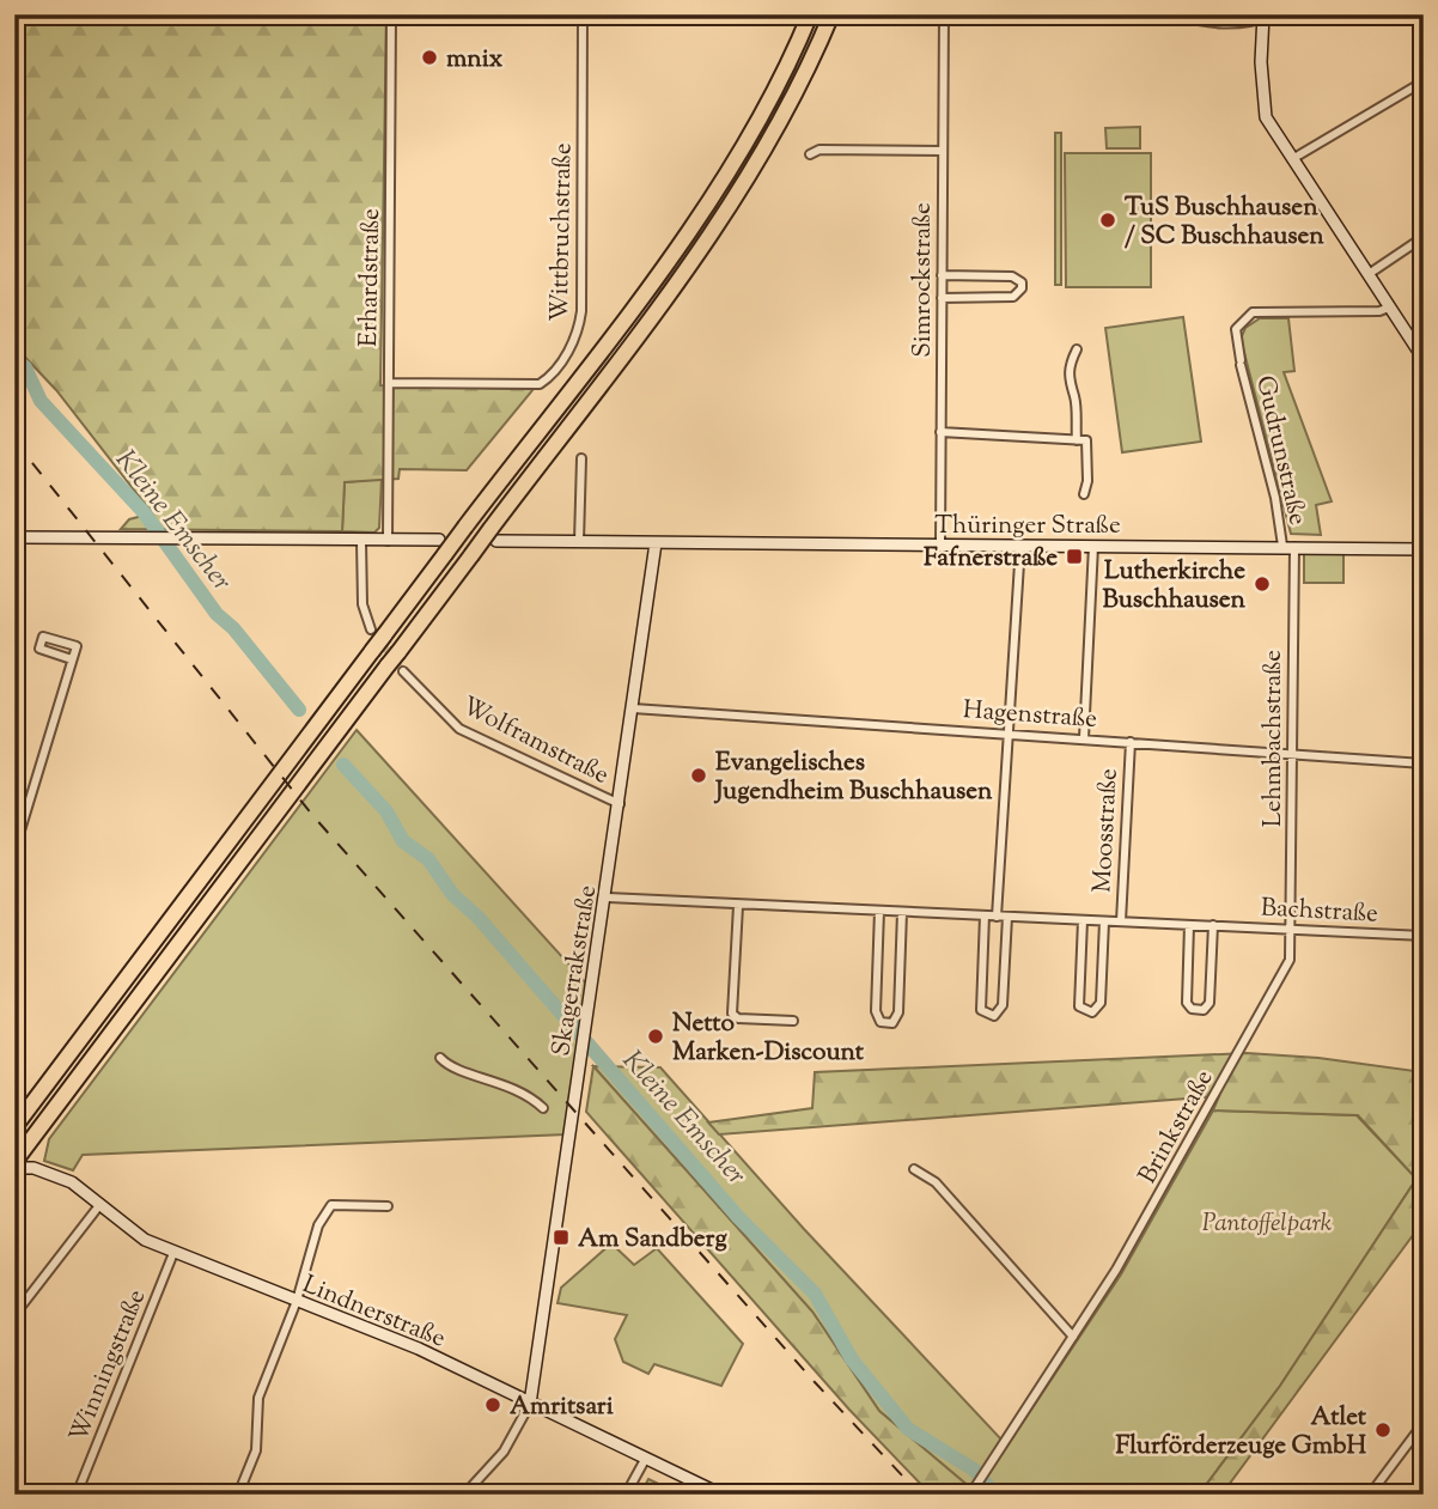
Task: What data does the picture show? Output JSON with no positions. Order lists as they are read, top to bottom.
{
  "streets": {
    "street": [
      "Wittbruchstraße",
      "Erhardstraße",
      "Simrockstraße",
      "Gudrunstraße",
      "Thüringer Straße",
      "Hagenstraße",
      "Lehmbachstraße",
      "Wolframstraße",
      "Moosstraße",
      "Bachstraße",
      "Skagerrakstraße",
      "Brinkstraße",
      "Lindnerstraße",
      "Winningstraße"
    ]
  },
  "crossings": [
    ["Wittbruchstraße", "Erhardstraße"],
    ["Simrockstraße", "Thüringer Straße"],
    ["Gudrunstraße", "Thüringer Straße"],
    ["Gudrunstraße", "Lehmbachstraße"],
    ["Thüringer Straße", "Lehmbachstraße"],
    ["Thüringer Straße", "Skagerrakstraße"],
    ["Hagenstraße", "Lehmbachstraße"],
    ["Hagenstraße", "Moosstraße"],
    ["Hagenstraße", "Skagerrakstraße"],
    ["Lehmbachstraße", "Bachstraße"],
    ["Lehmbachstraße", "Brinkstraße"],
    ["Wolframstraße", "Skagerrakstraße"],
    ["Moosstraße", "Bachstraße"],
    ["Bachstraße", "Skagerrakstraße"],
    ["Bachstraße", "Brinkstraße"],
    ["Skagerrakstraße", "Lindnerstraße"],
    ["Lindnerstraße", "Winningstraße"]
  ],
  "water": ["Kleine Emscher"],
  "parks": ["Pantoffelpark"],
  "places": {
    "other": [
      "mnix",
      "TuS Buschhausen / SC Buschhausen",
      "Lutherkirche Buschhausen",
      "Evangelisches Jugendheim Buschhausen",
      "Netto Marken-Discount",
      "Amritsari",
      "Atlet Flurförderzeuge GmbH"
    ],
    "transit": ["Fafnerstraße", "Am Sandberg"]
  }
}
